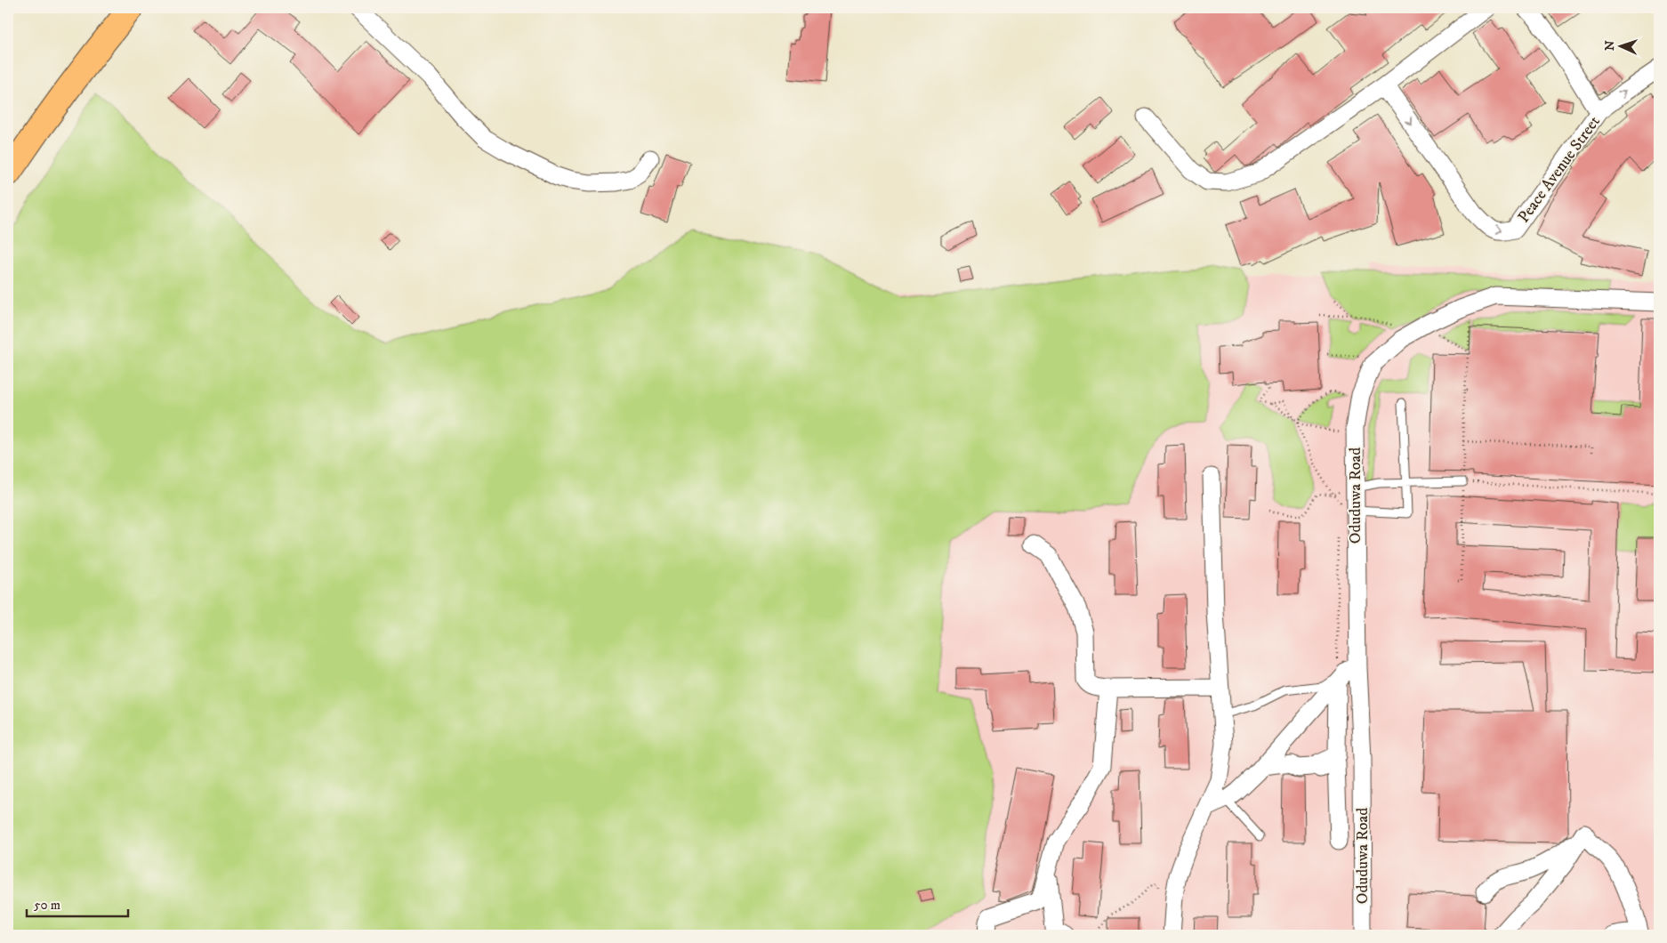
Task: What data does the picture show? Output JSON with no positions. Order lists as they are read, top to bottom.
{
  "streets": {
    "street": ["Peace Avenue Street", "Oduduwa Road"]
  },
  "scale_bar": "50 m",
  "north": "left"
}
